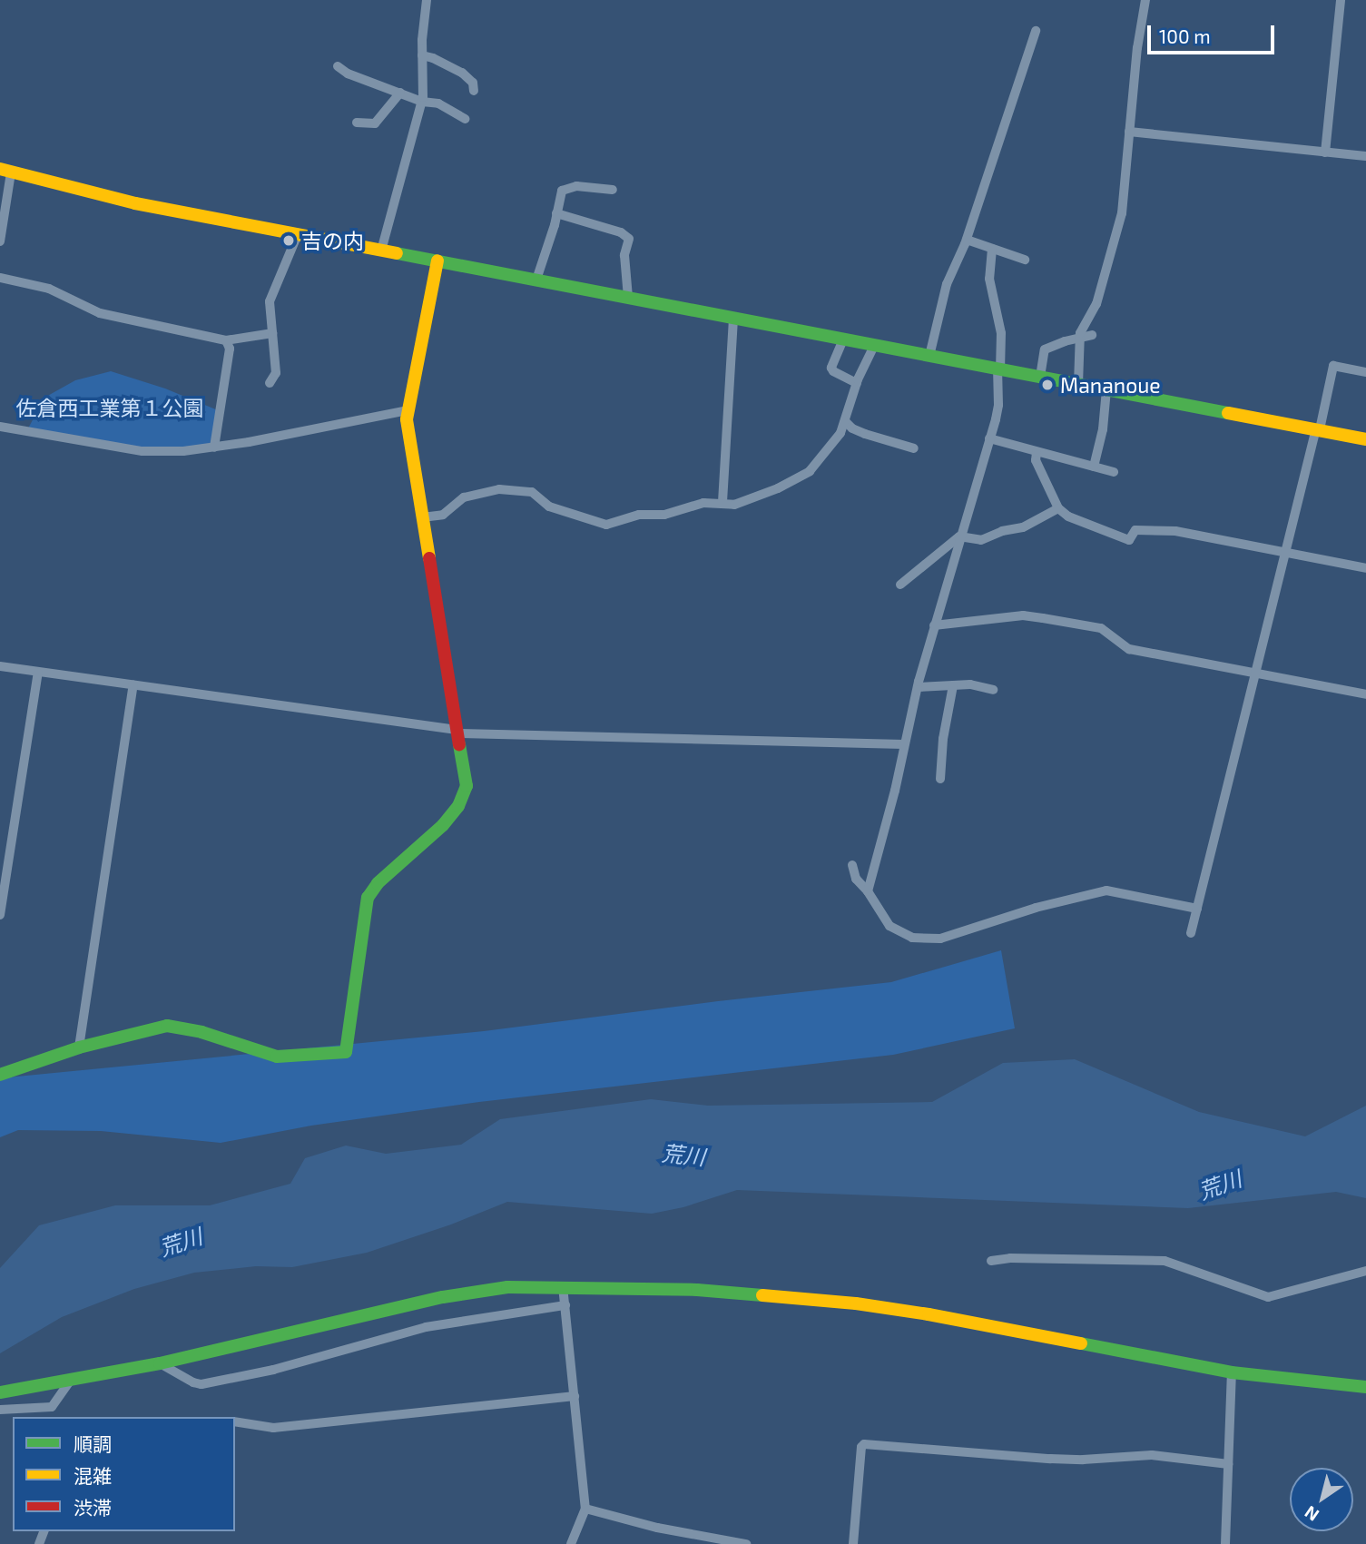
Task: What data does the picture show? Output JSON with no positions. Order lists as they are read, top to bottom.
{
  "water": ["荒川"],
  "parks": ["佐倉西工業第１公園"],
  "places": ["吉の内", "Mananoue"],
  "legend": ["順調", "混雑", "渋滞"],
  "scale_bar": "100 m",
  "north": "bottom left"
}
